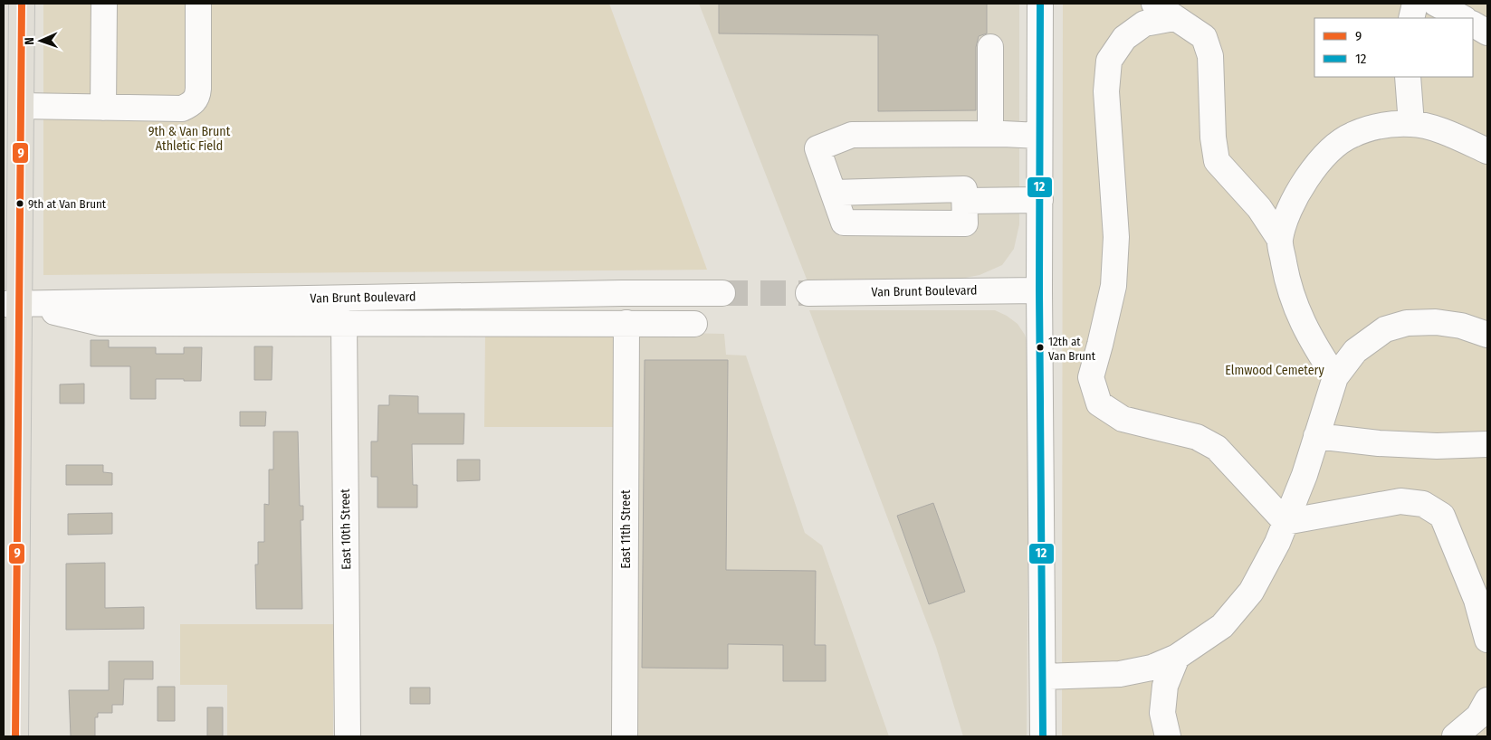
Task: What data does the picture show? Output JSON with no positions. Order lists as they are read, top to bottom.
{
  "streets": {
    "street": ["Van Brunt Boulevard", "East 10th Street", "East 11th Street"]
  },
  "parks": ["9th & Van Brunt Athletic Field", "Elmwood Cemetery"],
  "places": ["9th at Van Brunt", "12th at Van Brunt"],
  "lines": ["transit line 9", "transit line 12"],
  "legend": ["9", "12"],
  "north": "left"
}
